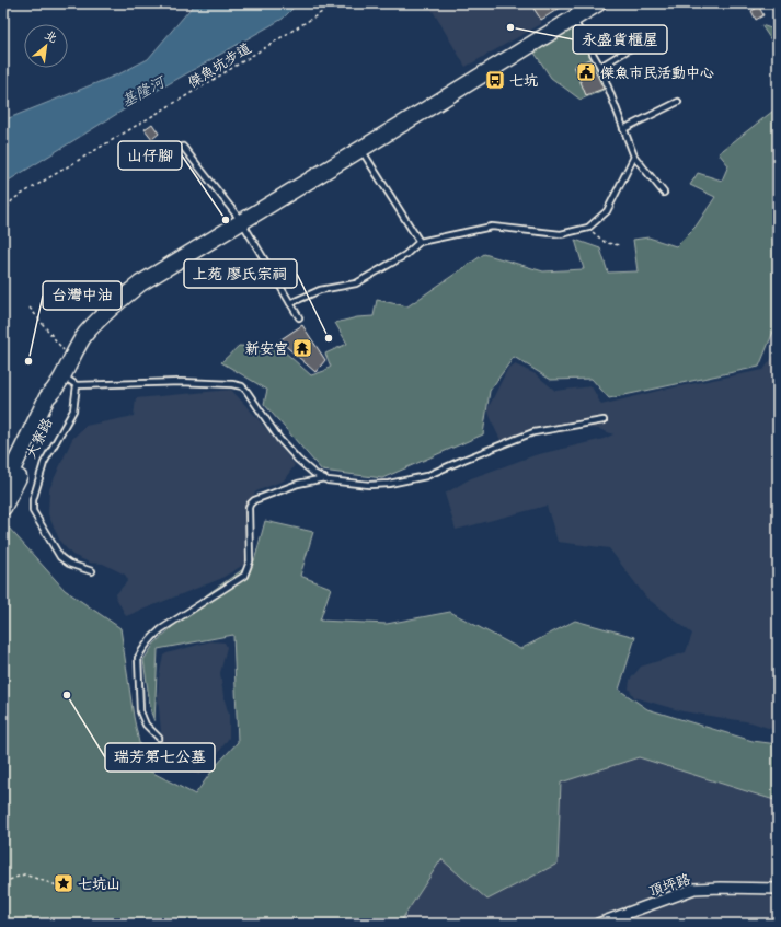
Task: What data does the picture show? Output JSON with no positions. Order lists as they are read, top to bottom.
{
  "streets": {
    "main road": ["大寮路"],
    "street": ["頂坪路"],
    "path": ["傑魚坑步道"]
  },
  "water": ["基隆河"],
  "places": {
    "other": [
      "永盛貨櫃屋",
      "山仔腳",
      "上苑 廖氏宗祠",
      "台灣中油",
      "瑞芳第七公墓"
    ],
    "public building": ["傑魚市民活動中心"],
    "bus stop": ["七坑"],
    "temple": ["新安宮"],
    "place": ["七坑山"]
  },
  "north": "top right"
}
